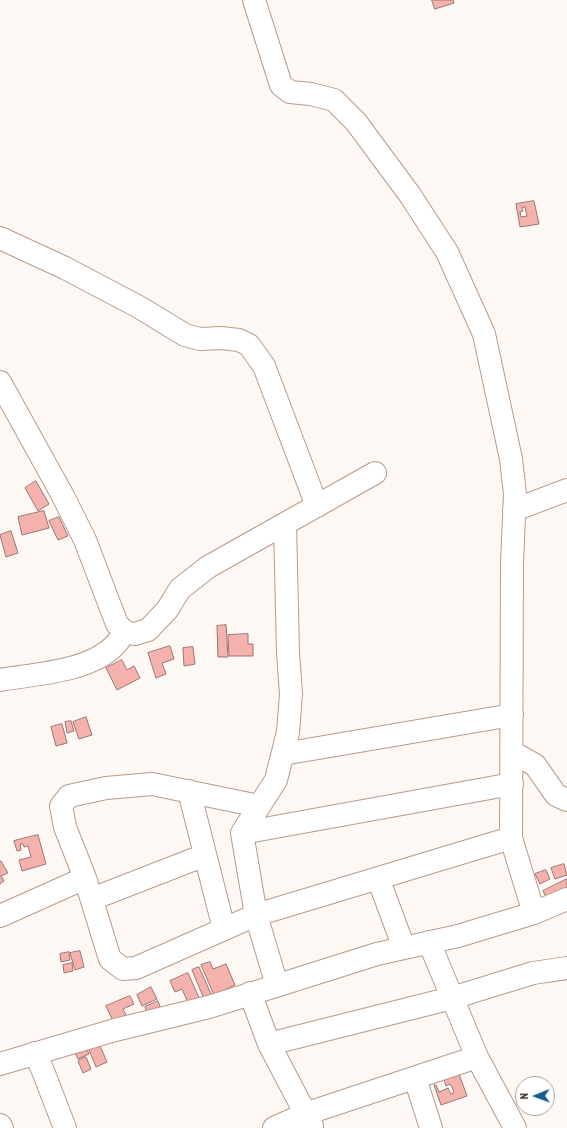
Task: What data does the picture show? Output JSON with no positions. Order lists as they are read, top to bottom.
{
  "north": "left"
}
